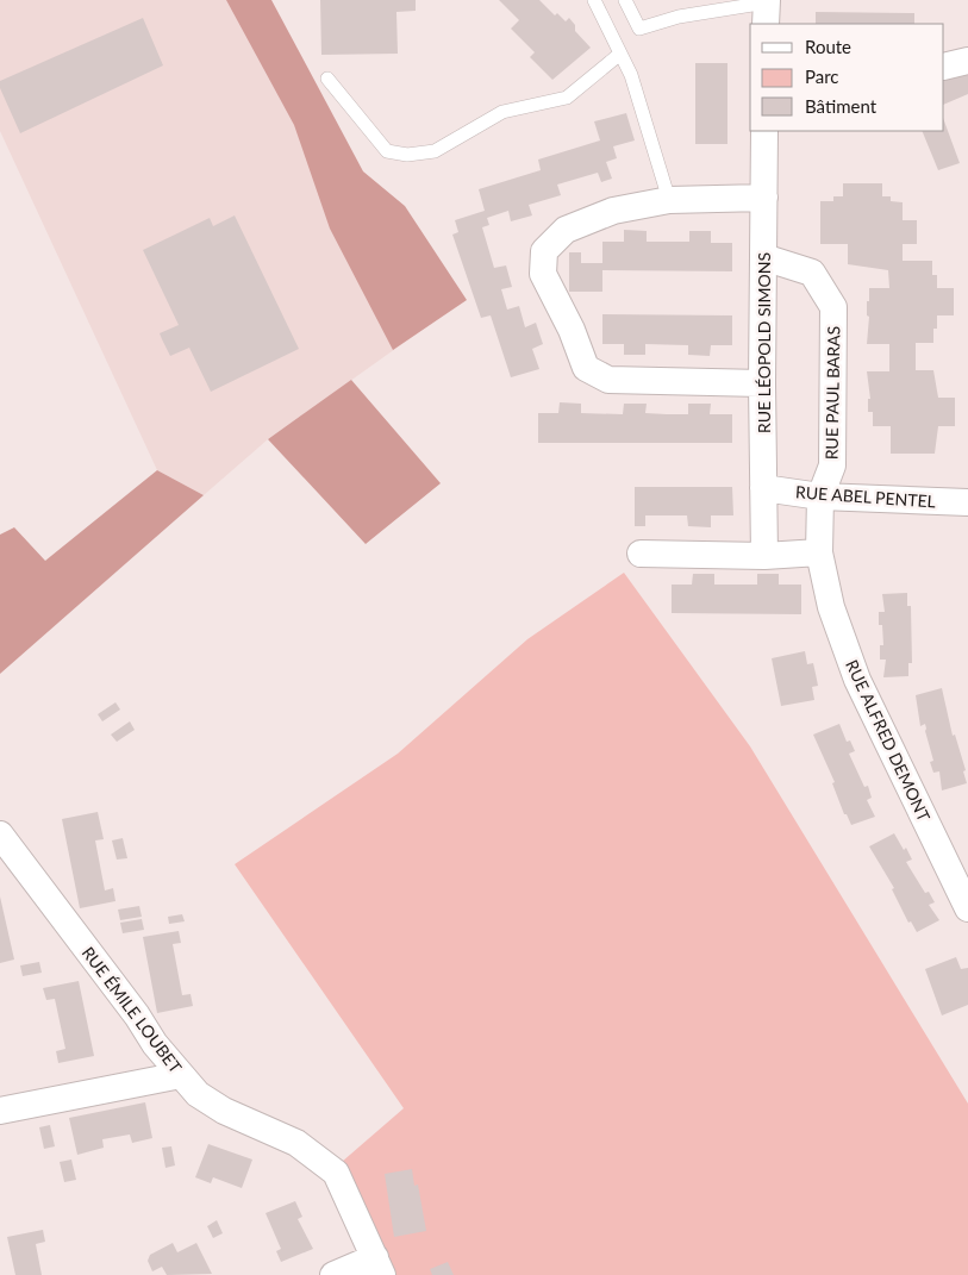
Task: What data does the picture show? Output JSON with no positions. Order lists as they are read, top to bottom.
{
  "streets": {
    "street": [
      "RUE LÉOPOLD SIMONS",
      "RUE PAUL BARAS",
      "RUE ABEL PENTEL",
      "RUE ALFRED DEMONT",
      "RUE ÉMILE LOUBET"
    ]
  },
  "crossings": [
    ["RUE LÉOPOLD SIMONS", "RUE PAUL BARAS"],
    ["RUE LÉOPOLD SIMONS", "RUE ABEL PENTEL"],
    ["RUE PAUL BARAS", "RUE ABEL PENTEL"],
    ["RUE PAUL BARAS", "RUE ALFRED DEMONT"],
    ["RUE ABEL PENTEL", "RUE ALFRED DEMONT"]
  ],
  "legend": ["Route", "Parc", "Bâtiment"]
}
